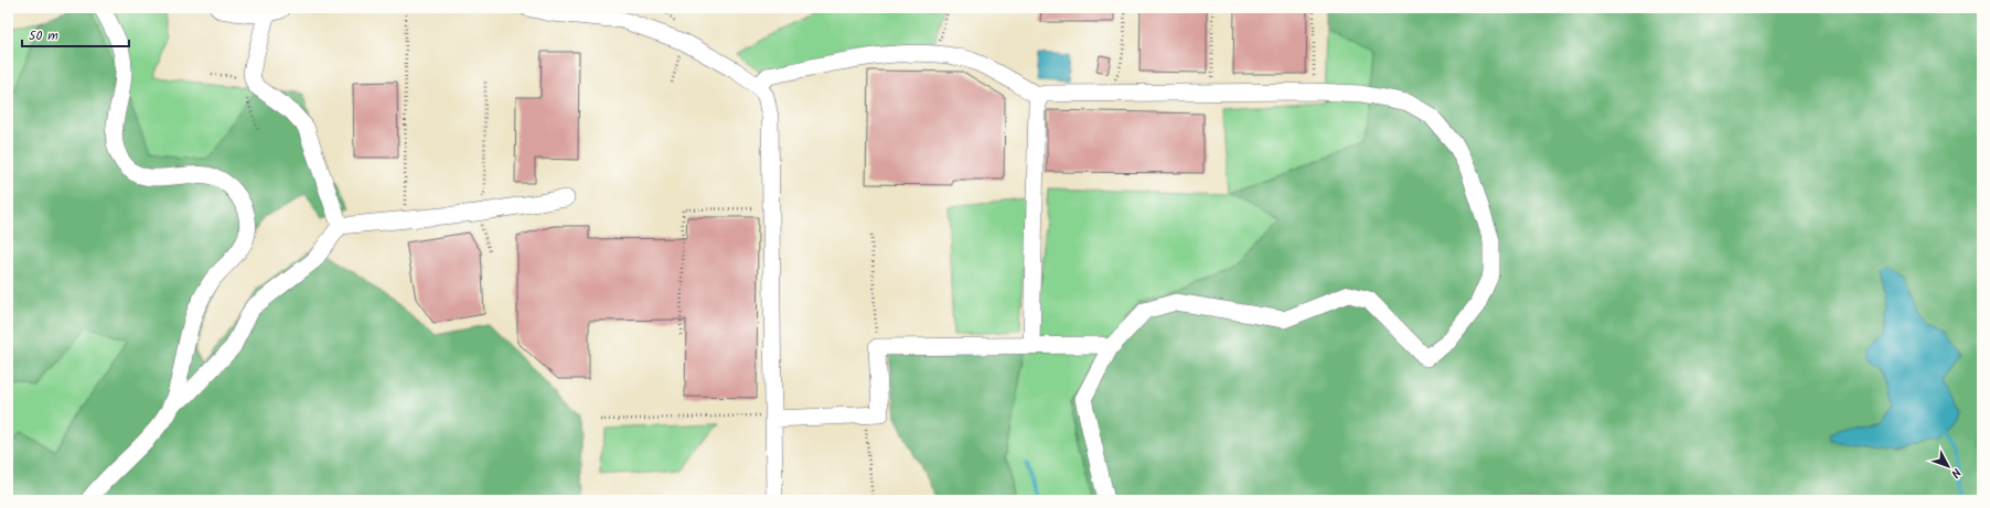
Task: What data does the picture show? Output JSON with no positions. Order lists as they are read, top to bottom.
{
  "scale_bar": "50 m",
  "north": "bottom right"
}
